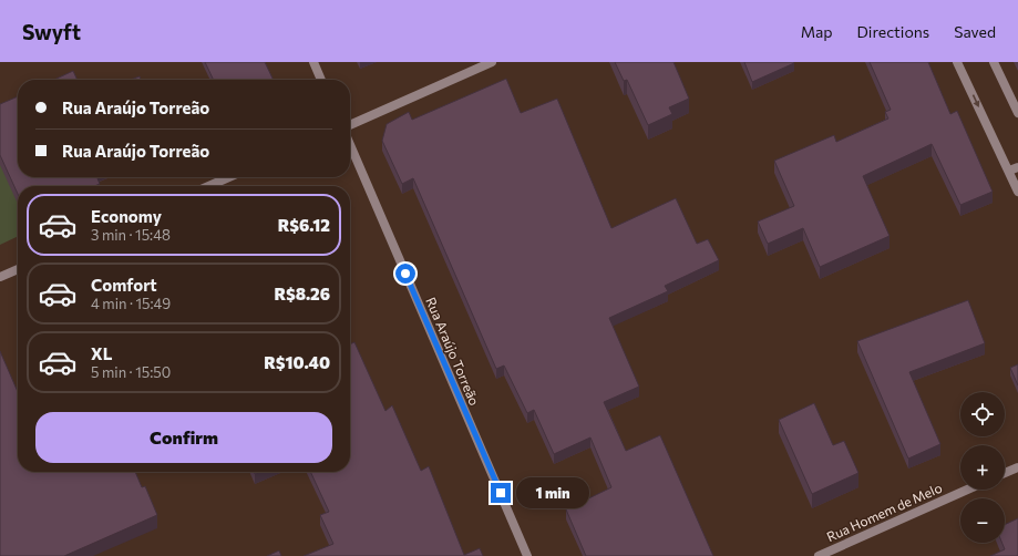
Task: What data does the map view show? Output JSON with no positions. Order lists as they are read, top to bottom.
{
  "streets": {
    "street": ["Rua Araújo Torreão", "Rua Homem de Melo"]
  },
  "page": {
    "header": "Swyft",
    "nav": ["Map", "Directions", "Saved"],
    "banner": ["Rua Araújo Torreão", "Rua Araújo Torreão"],
    "list": [
      {
        "name": "Economy",
        "note": "3 min · 15:48",
        "value": "R$6.12"
      },
      {
        "name": "Comfort",
        "note": "4 min · 15:49",
        "value": "R$8.26"
      },
      {
        "name": "XL",
        "note": "5 min · 15:50",
        "value": "R$10.40"
      }
    ],
    "map_buttons": ["+", "−"],
    "buttons": "Confirm",
    "bubble": "1 min"
  }
}
